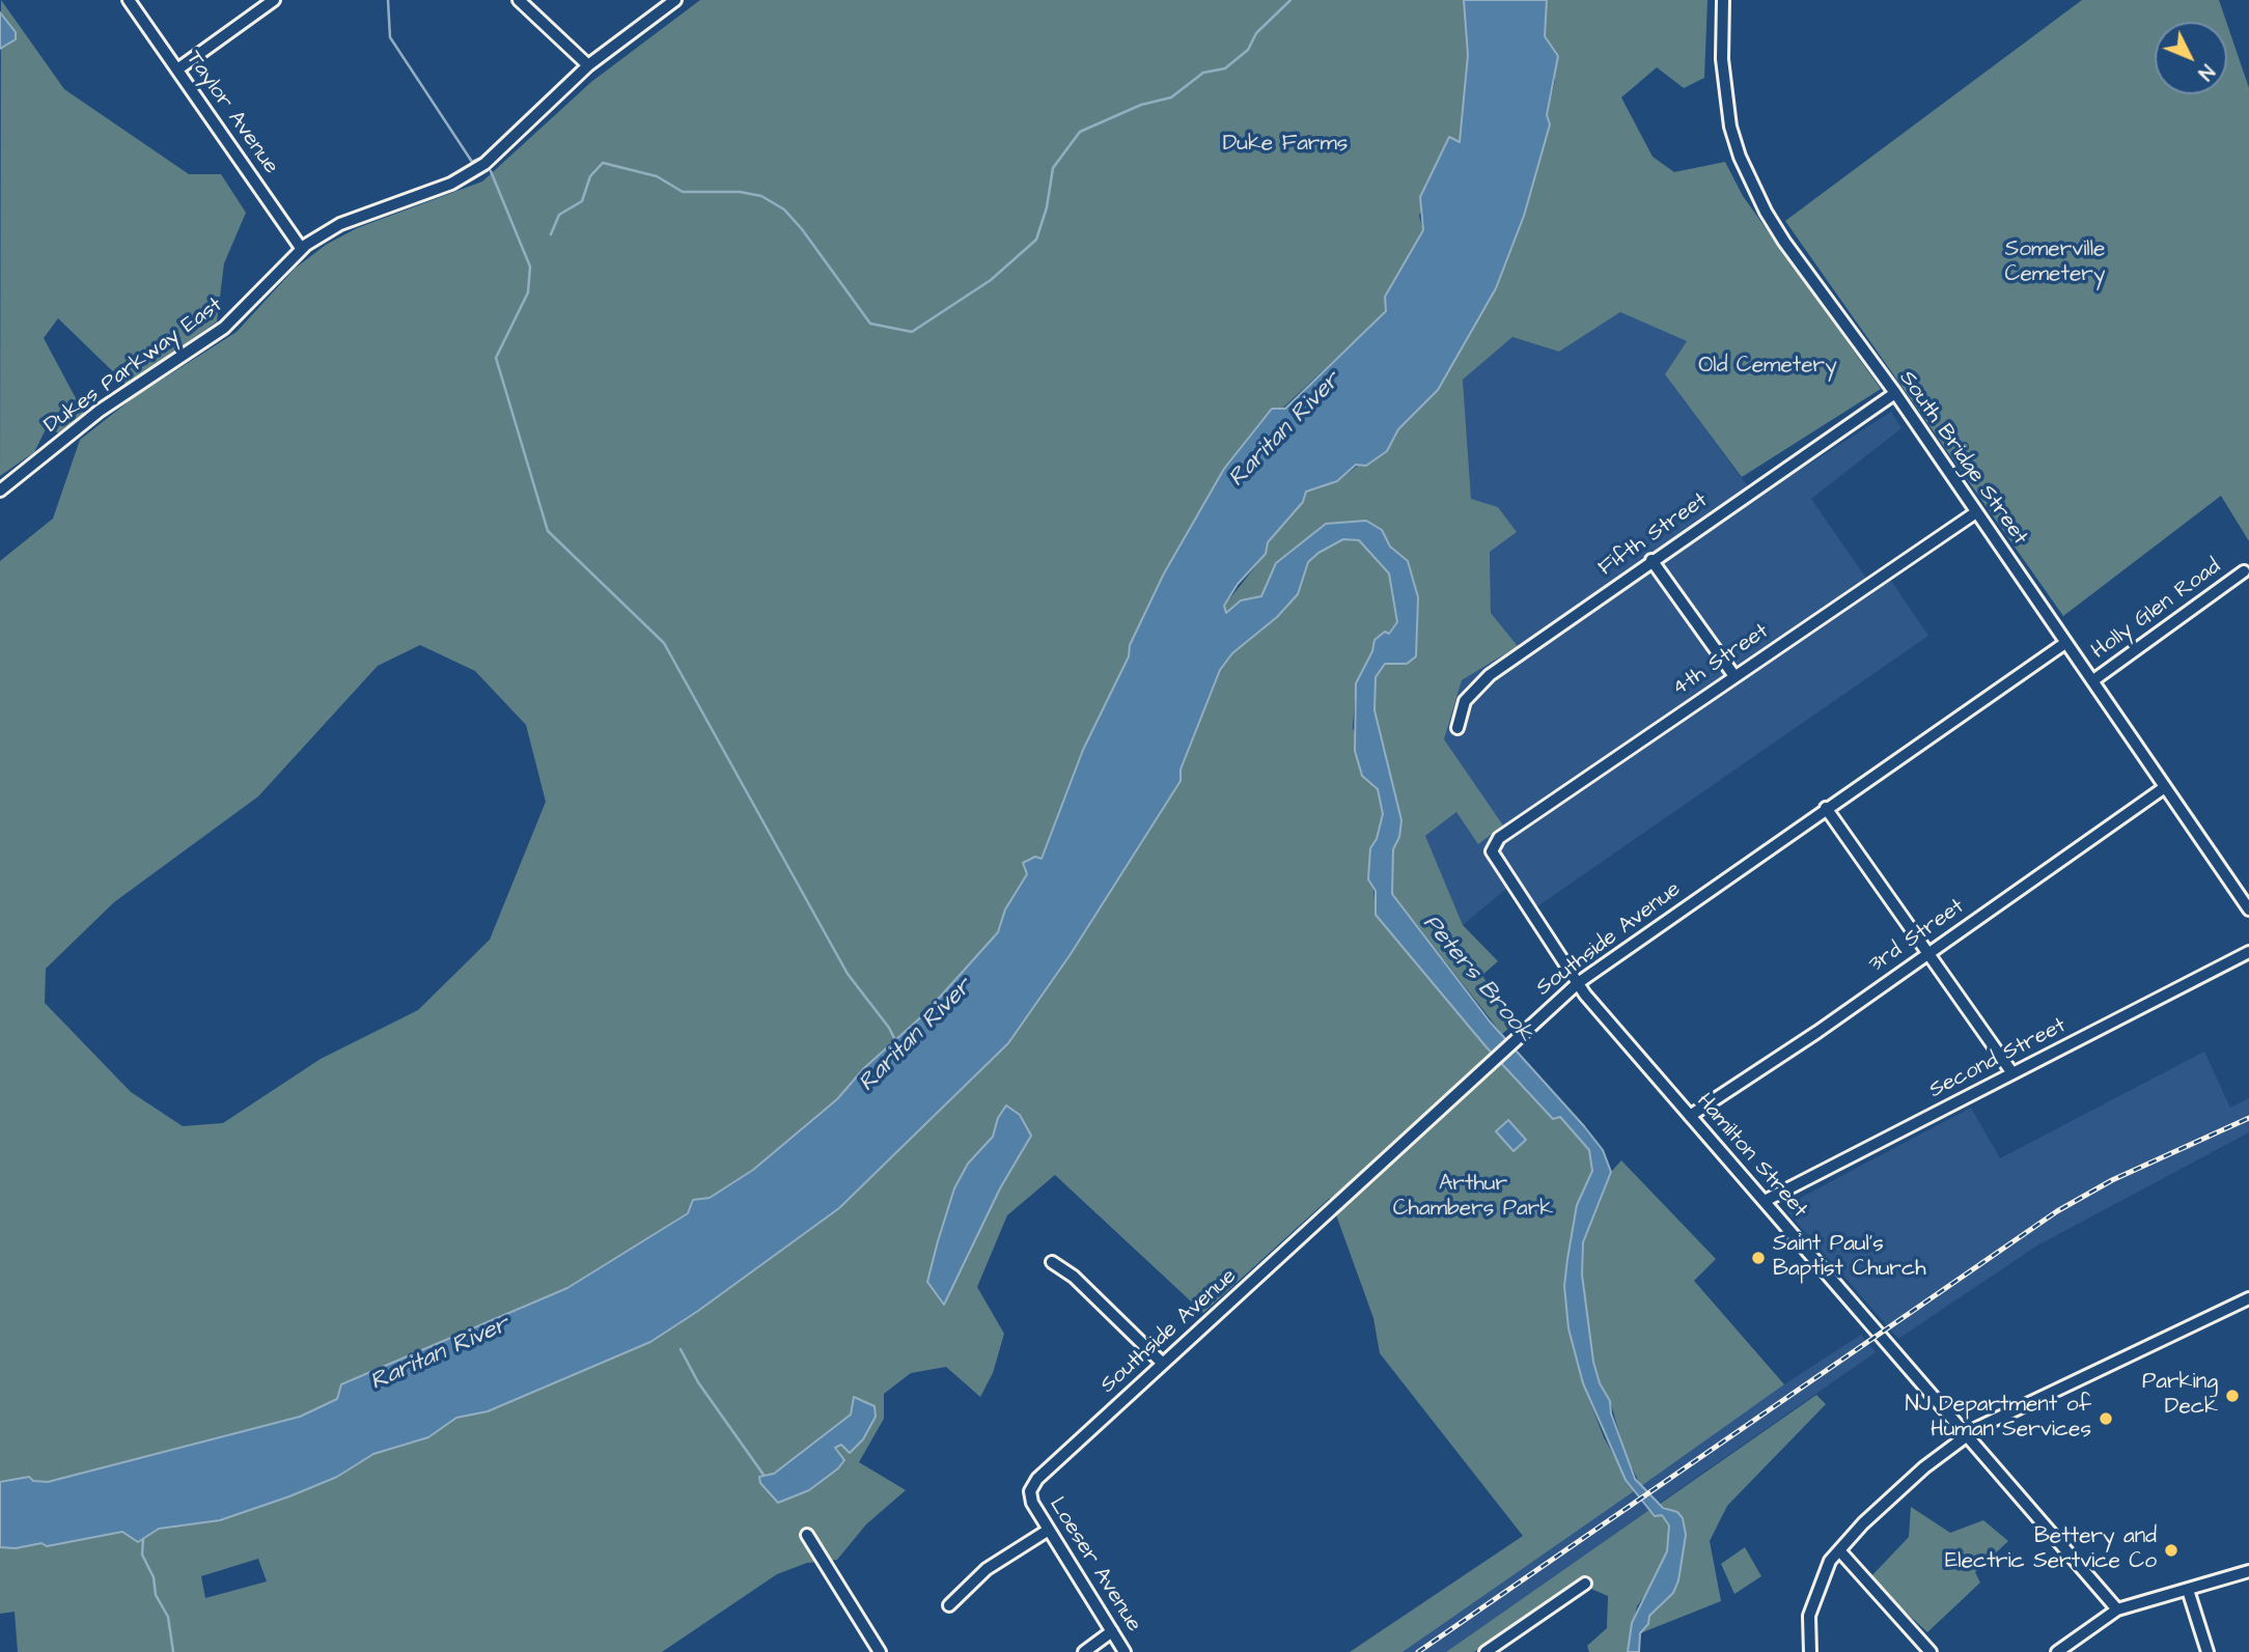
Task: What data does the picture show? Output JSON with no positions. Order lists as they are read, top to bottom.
{
  "streets": {
    "street": [
      "Taylor Avenue",
      "Dukes Parkway East",
      "South Bridge Street",
      "Fifth Street",
      "Holly Glen Road",
      "4th Street",
      "3rd Street",
      "Southside Avenue",
      "Second Street",
      "Hamilton Street",
      "Loeser Avenue"
    ]
  },
  "crossings": [
    ["Taylor Avenue", "Dukes Parkway East"],
    ["South Bridge Street", "Fifth Street"],
    ["South Bridge Street", "Holly Glen Road"],
    ["South Bridge Street", "4th Street"],
    ["South Bridge Street", "3rd Street"],
    ["South Bridge Street", "Southside Avenue"],
    ["4th Street", "Hamilton Street"],
    ["3rd Street", "Hamilton Street"],
    ["Southside Avenue", "Hamilton Street"],
    ["Southside Avenue", "Loeser Avenue"],
    ["Second Street", "Hamilton Street"]
  ],
  "water": ["Raritan River", "Peters Brook"],
  "parks": [
    "Duke Farms",
    "Somerville Cemetery",
    "Old Cemetery",
    "Arthur Chambers Park"
  ],
  "places": [
    "Saint Paul's Baptist Church",
    "Parking Deck",
    "NJ Department of Human Services",
    "Bettery and Electric Sertvice Co"
  ],
  "north": "bottom right"
}
